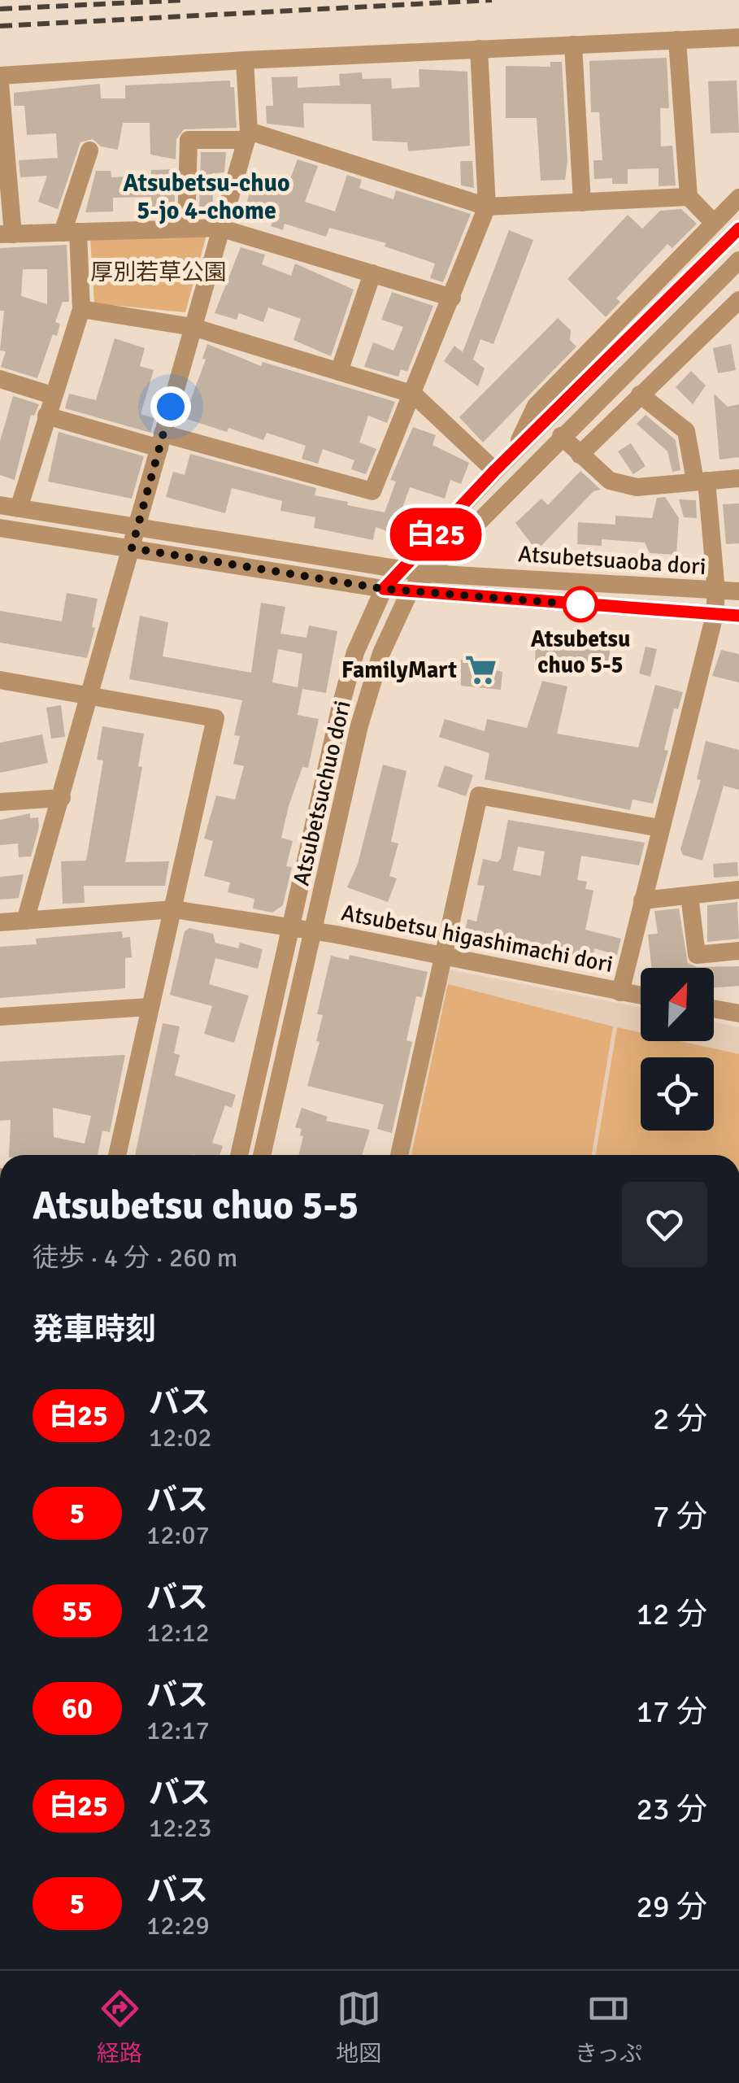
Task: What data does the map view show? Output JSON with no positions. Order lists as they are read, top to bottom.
{
  "streets": {
    "street": ["Atsubetsuaoba dori", "Atsubetsuchuo dori", "Atsubetsu higashimachi dori"]
  },
  "crossings": [
    ["Atsubetsuaoba dori", "Atsubetsuchuo dori"],
    ["Atsubetsuchuo dori", "Atsubetsu higashimachi dori"]
  ],
  "districts": ["Atsubetsu-chuo 5-jo 4-chome"],
  "parks": ["厚別若草公園"],
  "places": {
    "other": ["Atsubetsu chuo 5-5"],
    "supermarket": ["FamilyMart"]
  },
  "lines": ["bus line 白25"],
  "north": "top right",
  "page": {
    "on_map": "白25",
    "heading": [
      ["Atsubetsu chuo 5-5", "徒歩 · 4 分 · 260 m"],
      "発車時刻"
    ],
    "list": [
      {
        "mark": "白25",
        "name": "バス",
        "note": "12:02",
        "value": "2 分"
      },
      {
        "mark": "5",
        "name": "バス",
        "note": "12:07",
        "value": "7 分"
      },
      {
        "mark": "55",
        "name": "バス",
        "note": "12:12",
        "value": "12 分"
      },
      {
        "mark": "60",
        "name": "バス",
        "note": "12:17",
        "value": "17 分"
      },
      {
        "mark": "白25",
        "name": "バス",
        "note": "12:23",
        "value": "23 分"
      },
      {
        "mark": "5",
        "name": "バス",
        "note": "12:29",
        "value": "29 分"
      }
    ],
    "tabs": ["経路", "地図", "きっぷ"]
  }
}
